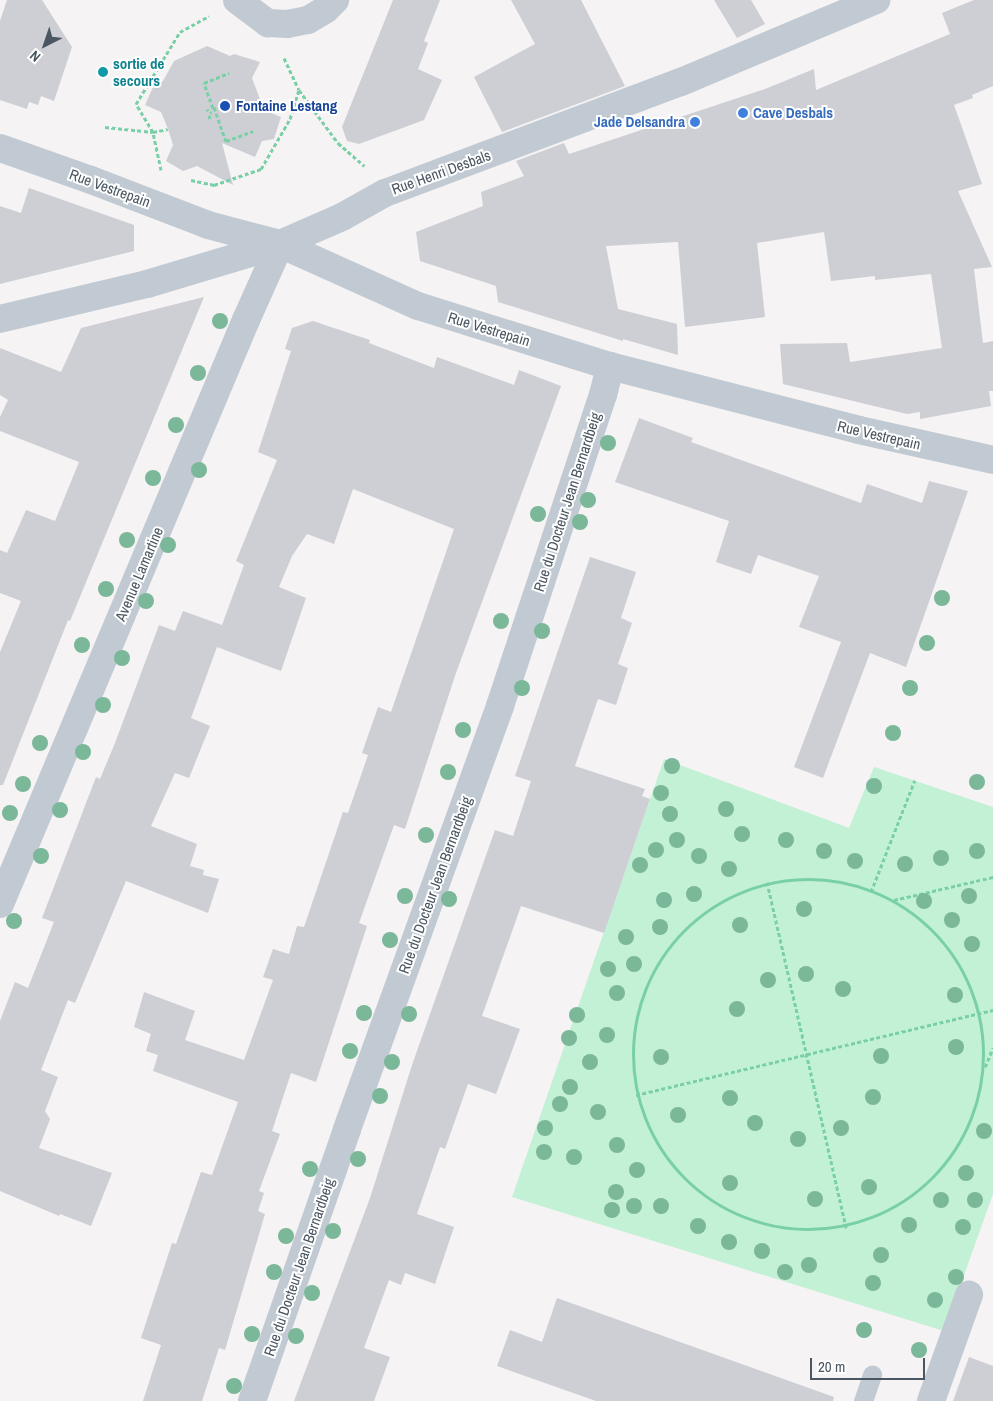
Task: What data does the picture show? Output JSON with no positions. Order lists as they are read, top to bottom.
{
  "streets": {
    "street": [
      "Rue Henri Desbals",
      "Rue Vestrepain",
      "Rue du Docteur Jean Bernardbeig",
      "Avenue Lamartine"
    ]
  },
  "crossings": [
    ["Rue Henri Desbals", "Rue Vestrepain"],
    ["Rue Henri Desbals", "Avenue Lamartine"],
    ["Rue Vestrepain", "Rue du Docteur Jean Bernardbeig"],
    ["Rue Vestrepain", "Avenue Lamartine"]
  ],
  "places": [
    "sortie de secours",
    "Fontaine Lestang",
    "Cave Desbals",
    "Jade Delsandra"
  ],
  "scale_bar": "20 m",
  "north": "bottom left"
}
